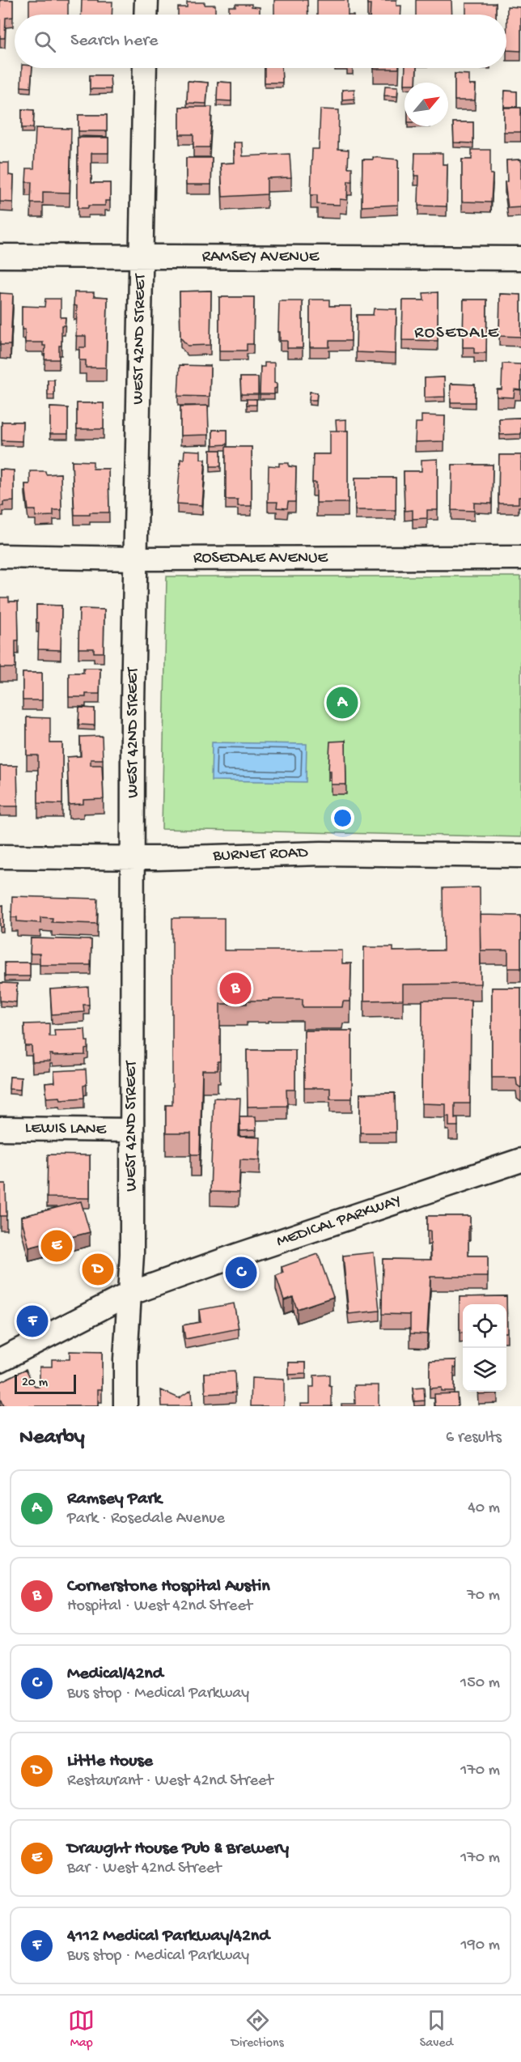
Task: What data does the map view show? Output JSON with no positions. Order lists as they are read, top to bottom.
{
  "streets": {
    "street": [
      "RAMSEY AVENUE",
      "WEST 42ND STREET",
      "ROSEDALE AVENUE",
      "BURNET ROAD",
      "LEWIS LANE",
      "MEDICAL PARKWAY"
    ]
  },
  "crossings": [
    ["RAMSEY AVENUE", "WEST 42ND STREET"],
    ["WEST 42ND STREET", "ROSEDALE AVENUE"],
    ["WEST 42ND STREET", "BURNET ROAD"],
    ["WEST 42ND STREET", "LEWIS LANE"],
    ["WEST 42ND STREET", "MEDICAL PARKWAY"]
  ],
  "districts": ["ROSEDALE"],
  "scale_bar": "20 m",
  "north": "top right",
  "page": {
    "search": "Search here",
    "pins": [
      "A",
      "B",
      "E",
      "D",
      "C",
      "F"
    ],
    "scale": "20 m",
    "heading": ["Nearby", "6 results"],
    "list": [
      {
        "mark": "A",
        "name": "Ramsey Park",
        "note": "Park · Rosedale Avenue",
        "value": "40 m"
      },
      {
        "mark": "B",
        "name": "Cornerstone Hospital Austin",
        "note": "Hospital · West 42nd Street",
        "value": "70 m"
      },
      {
        "mark": "C",
        "name": "Medical/42nd",
        "note": "Bus stop · Medical Parkway",
        "value": "150 m"
      },
      {
        "mark": "D",
        "name": "Little House",
        "note": "Restaurant · West 42nd Street",
        "value": "170 m"
      },
      {
        "mark": "E",
        "name": "Draught House Pub & Brewery",
        "note": "Bar · West 42nd Street",
        "value": "170 m"
      },
      {
        "mark": "F",
        "name": "4112 Medical Parkway/42nd",
        "note": "Bus stop · Medical Parkway",
        "value": "190 m"
      }
    ],
    "nav": ["Map", "Directions", "Saved"]
  }
}
